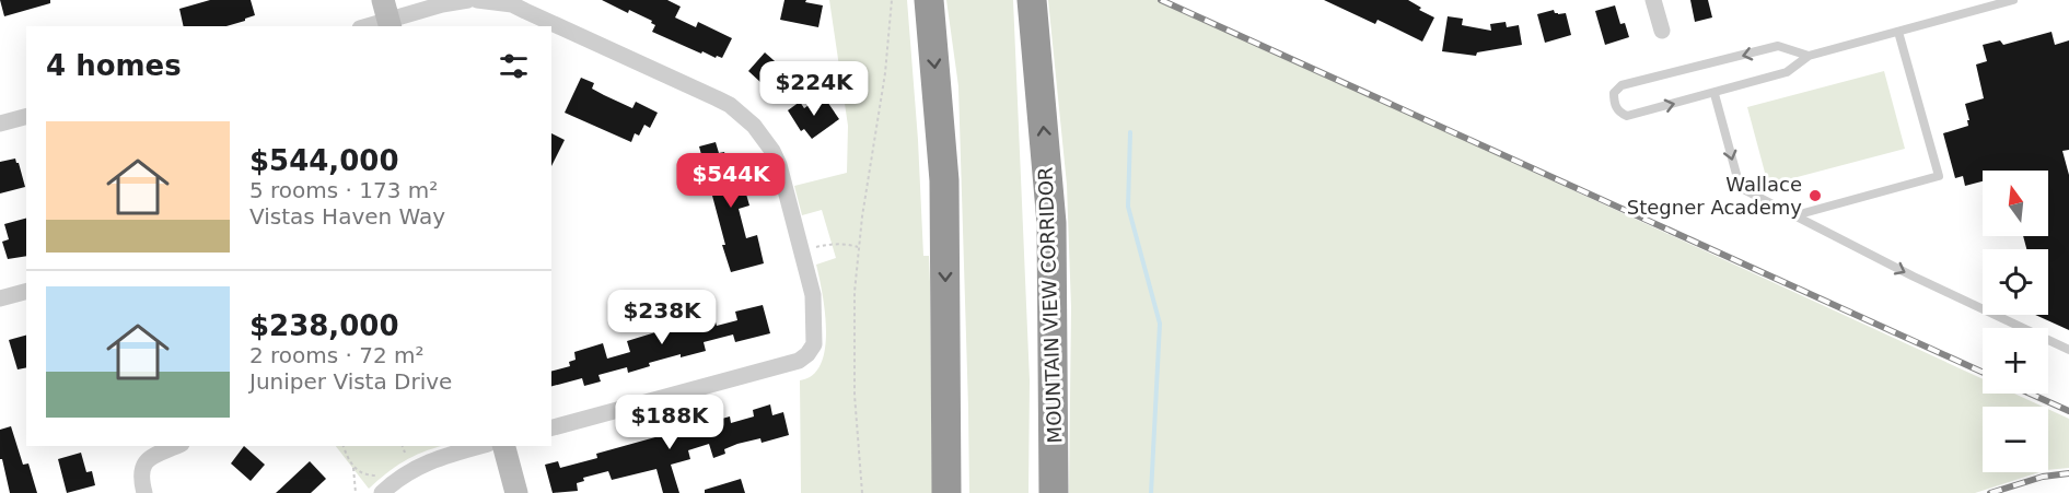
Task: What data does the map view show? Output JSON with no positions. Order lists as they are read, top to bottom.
{
  "streets": {
    "highway": ["MOUNTAIN VIEW CORRIDOR"]
  },
  "places": ["Wallace Stegner Academy"],
  "north": "top",
  "page": {
    "heading": "4 homes",
    "price": [
      "$224K",
      "$544K",
      "$238K",
      "$188K"
    ],
    "list": [
      {
        "name": "$544,000",
        "note": "5 rooms · 173 m² · Vistas Haven Way"
      },
      {
        "name": "$238,000",
        "note": "2 rooms · 72 m² · Juniper Vista Drive"
      }
    ],
    "map_buttons": ["+", "−"]
  }
}
